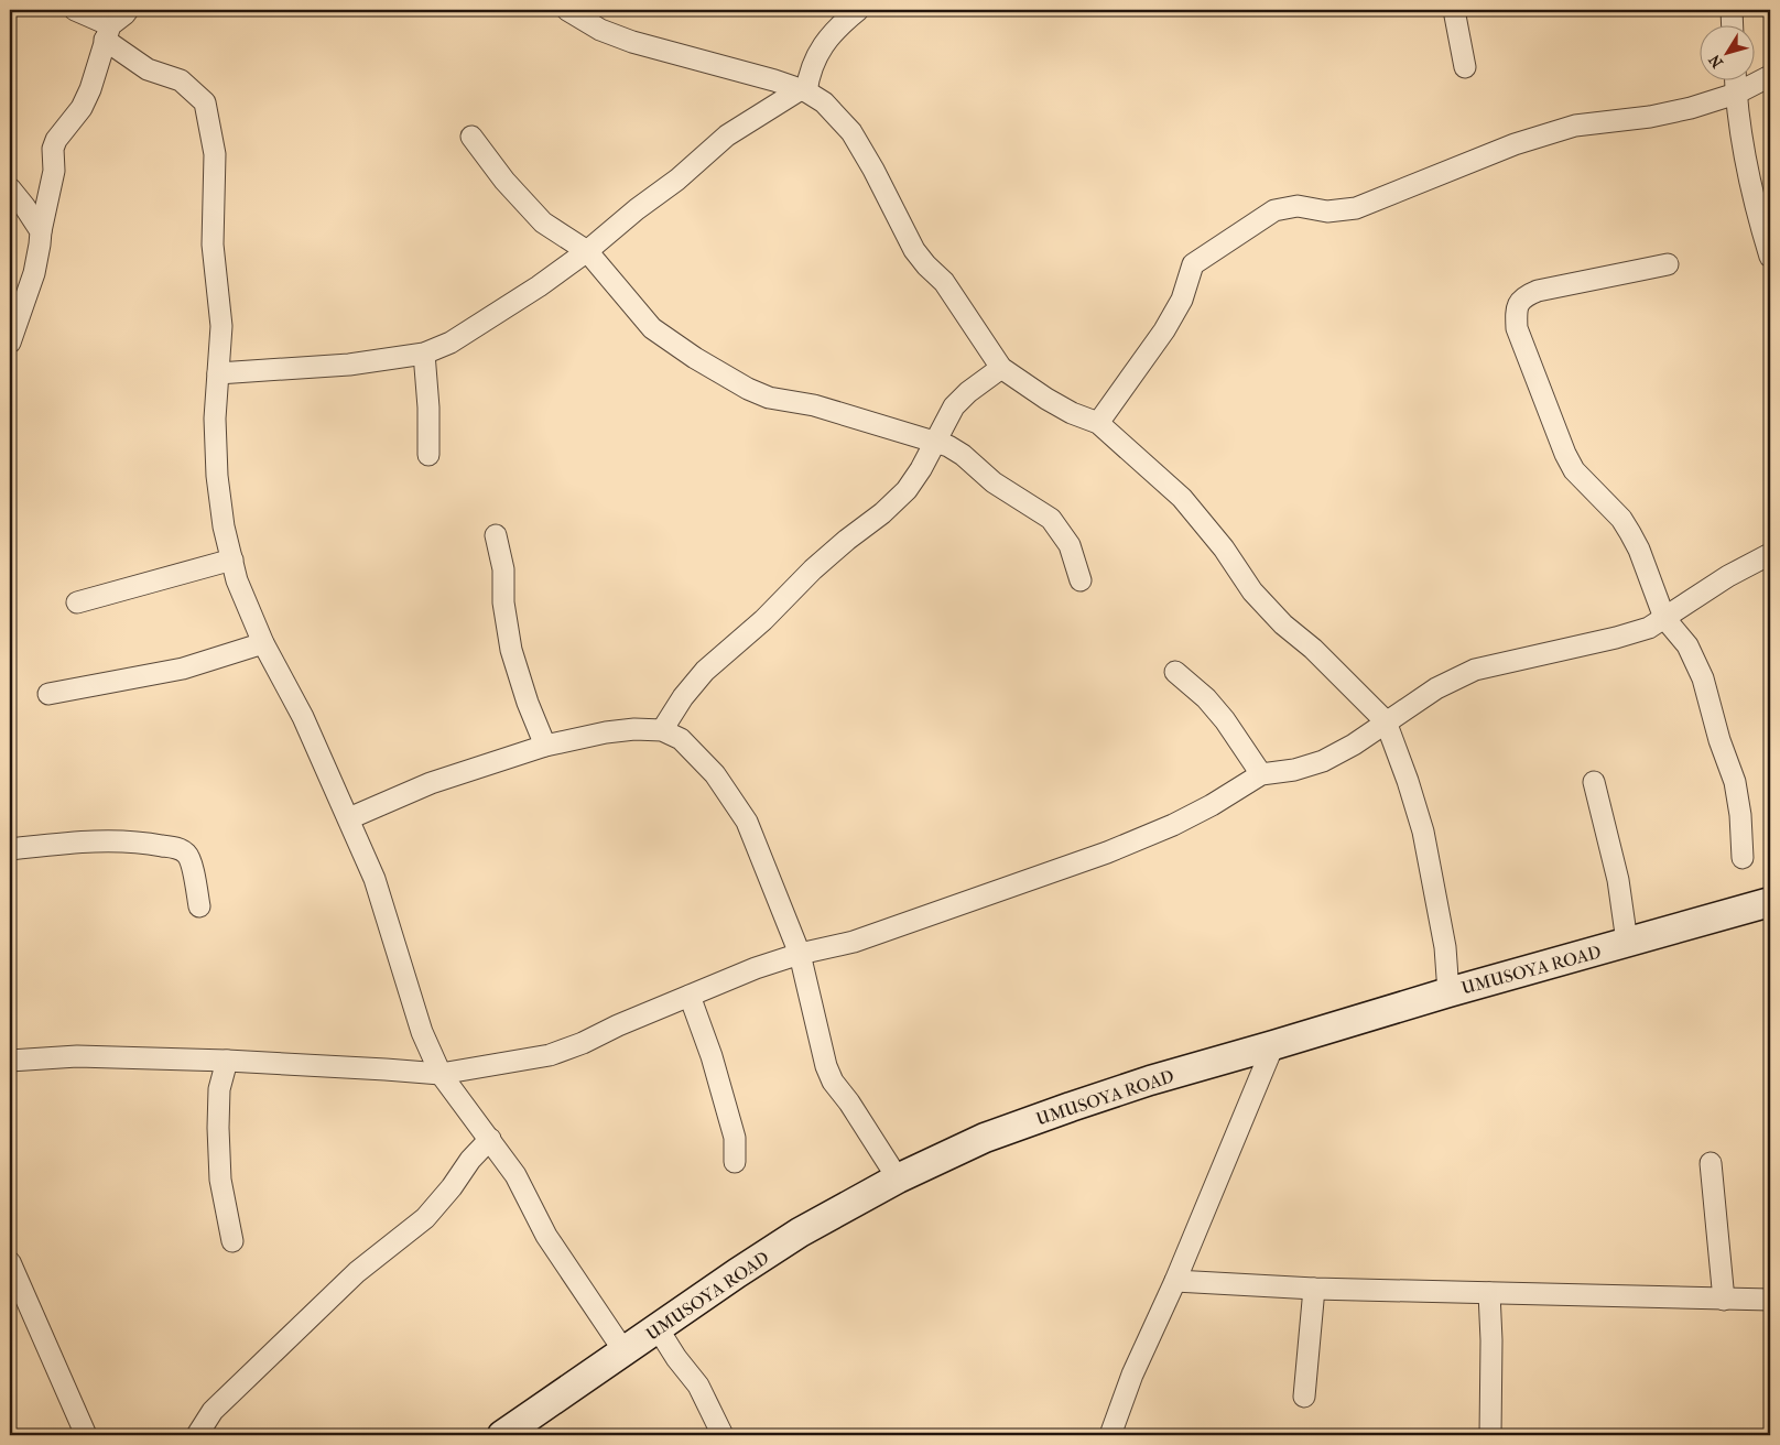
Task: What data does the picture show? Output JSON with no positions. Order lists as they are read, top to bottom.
{
  "streets": {
    "main road": ["UMUSOYA ROAD"]
  },
  "north": "bottom left"
}
